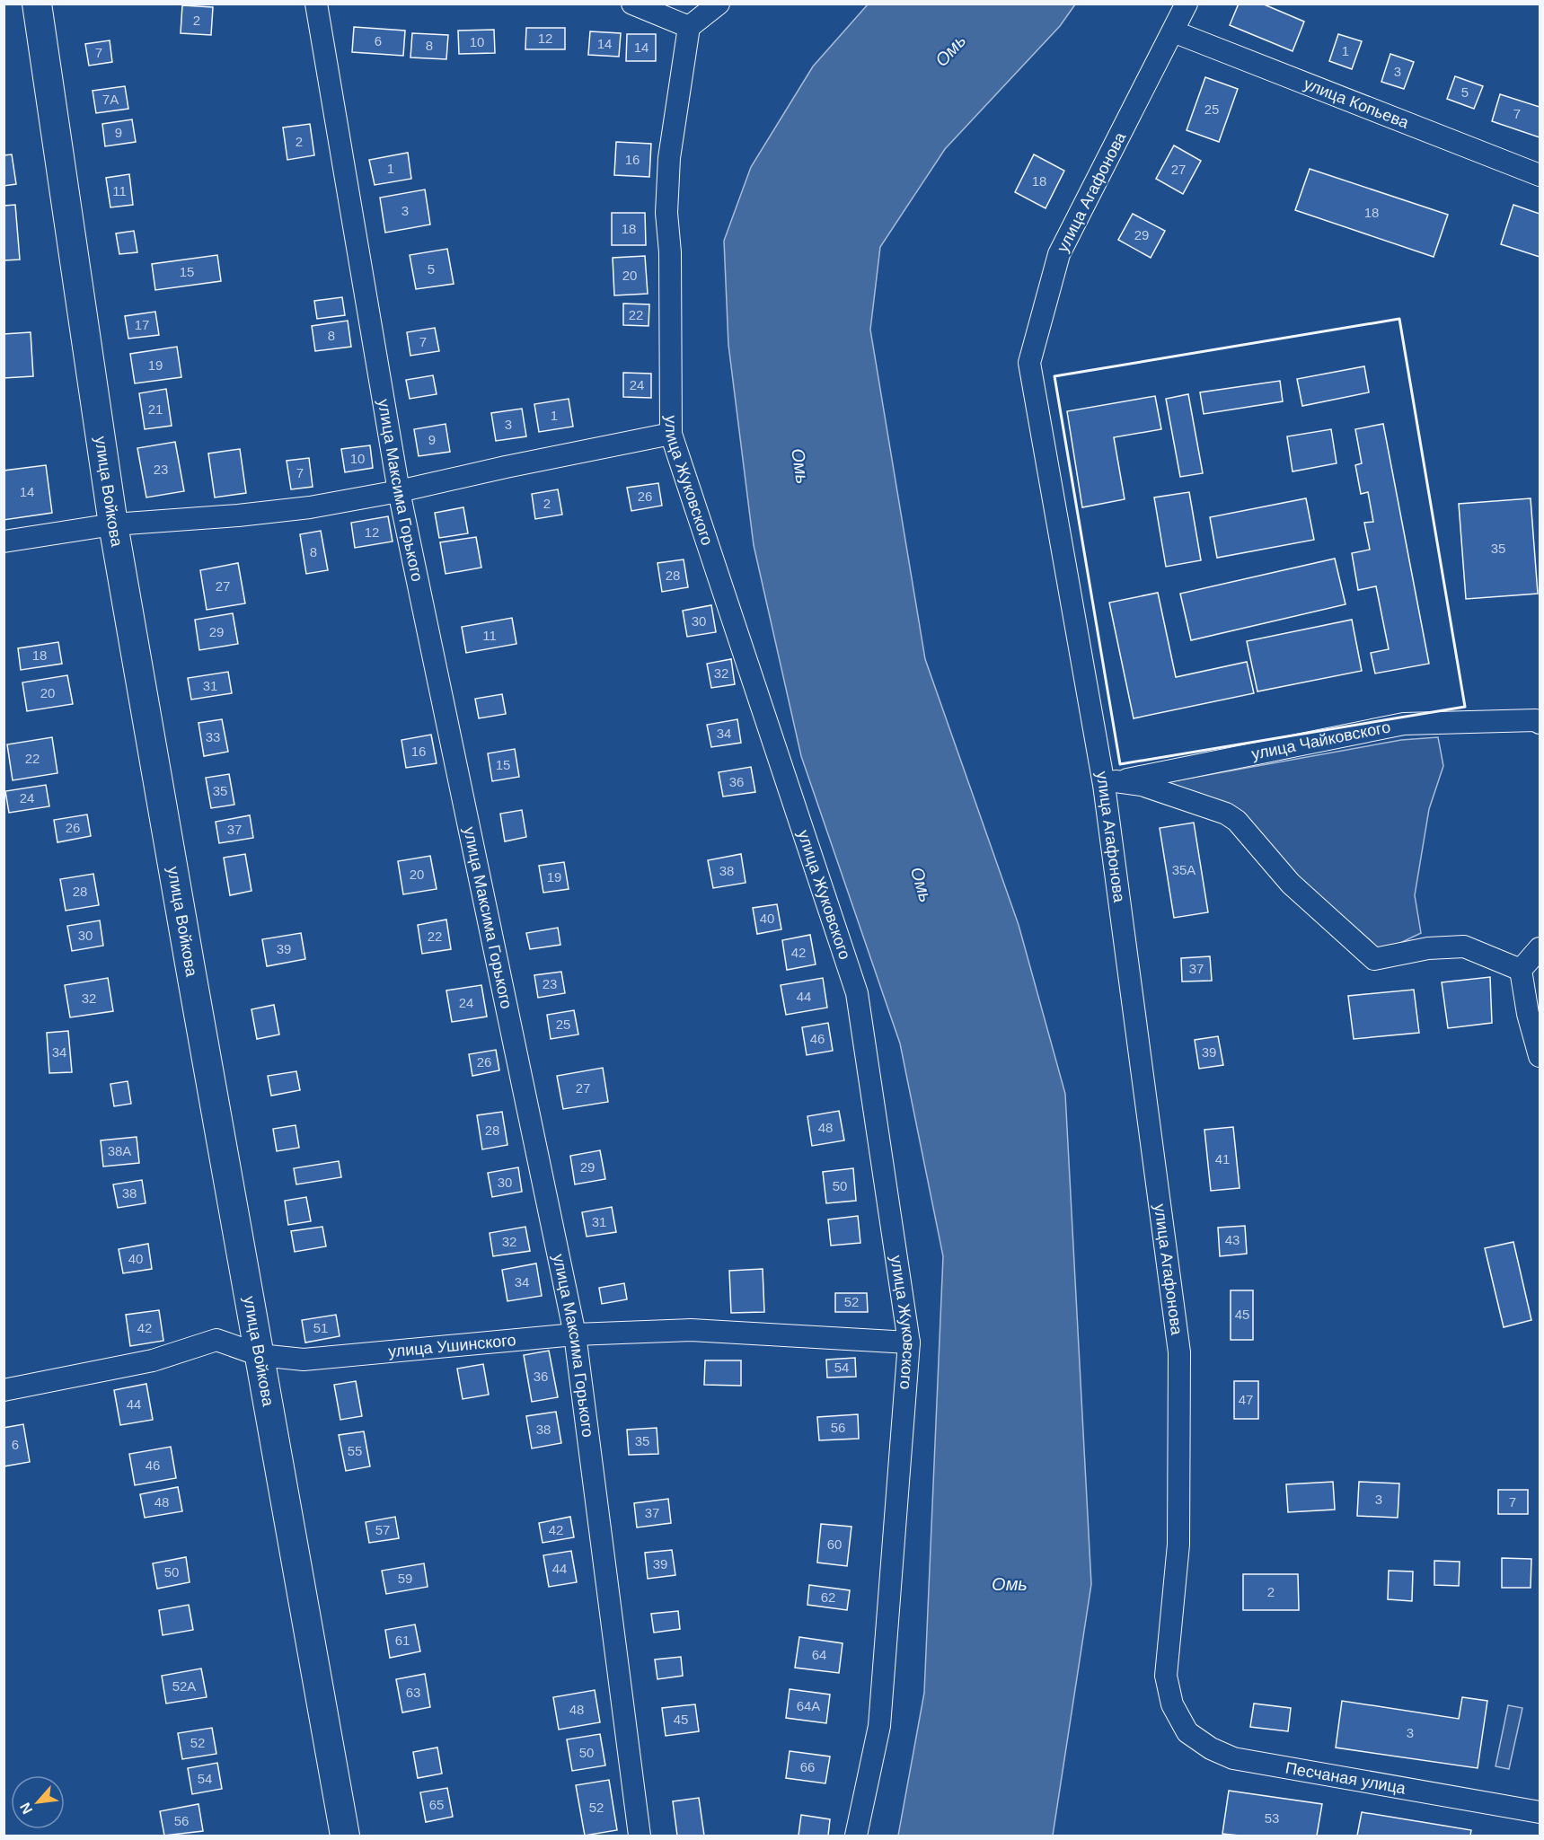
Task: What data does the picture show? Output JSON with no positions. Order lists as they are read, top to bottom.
{
  "streets": {
    "main road": ["улица Войкова"],
    "street": [
      "улица Копьева",
      "улица Агафонова",
      "улица Жуковского",
      "улица Максима Горького",
      "улица Чайковского",
      "улица Ушинского",
      "Песчаная улица"
    ]
  },
  "crossings": [
    ["улица Копьева", "улица Агафонова"],
    ["улица Агафонова", "улица Чайковского"],
    ["улица Агафонова", "Песчаная улица"],
    ["улица Жуковского", "улица Ушинского"],
    ["улица Войкова", "улица Ушинского"],
    ["улица Максима Горького", "улица Ушинского"]
  ],
  "water": ["Омь"],
  "house_numbers": [
    "2",
    "12",
    "6",
    "10",
    "14",
    "8",
    "14",
    "1",
    "7",
    "3",
    "5",
    "7А",
    "25",
    "7",
    "9",
    "2",
    "16",
    "1",
    "27",
    "18",
    "11",
    "3",
    "18",
    "18",
    "29",
    "5",
    "15",
    "20",
    "22",
    "17",
    "8",
    "7",
    "19",
    "24",
    "21",
    "1",
    "3",
    "9",
    "10",
    "23",
    "7",
    "14",
    "26",
    "2",
    "12",
    "35",
    "8",
    "28",
    "27",
    "30",
    "29",
    "11",
    "18",
    "32",
    "31",
    "20",
    "34",
    "33",
    "16",
    "22",
    "15",
    "36",
    "35",
    "24",
    "26",
    "37",
    "35А",
    "38",
    "20",
    "19",
    "28",
    "40",
    "30",
    "22",
    "39",
    "42",
    "37",
    "23",
    "44",
    "32",
    "24",
    "25",
    "46",
    "34",
    "39",
    "26",
    "27",
    "48",
    "28",
    "38А",
    "41",
    "29",
    "30",
    "50",
    "38",
    "31",
    "43",
    "32",
    "40",
    "34",
    "52",
    "45",
    "42",
    "51",
    "54",
    "36",
    "47",
    "44",
    "56",
    "38",
    "35",
    "6",
    "55",
    "46",
    "3",
    "48",
    "7",
    "37",
    "57",
    "42",
    "60",
    "39",
    "44",
    "50",
    "59",
    "2",
    "62",
    "61",
    "64",
    "52А",
    "63",
    "64А",
    "48",
    "45",
    "3",
    "52",
    "50",
    "66",
    "54",
    "65",
    "52",
    "53",
    "56"
  ],
  "north": "bottom left"
}
